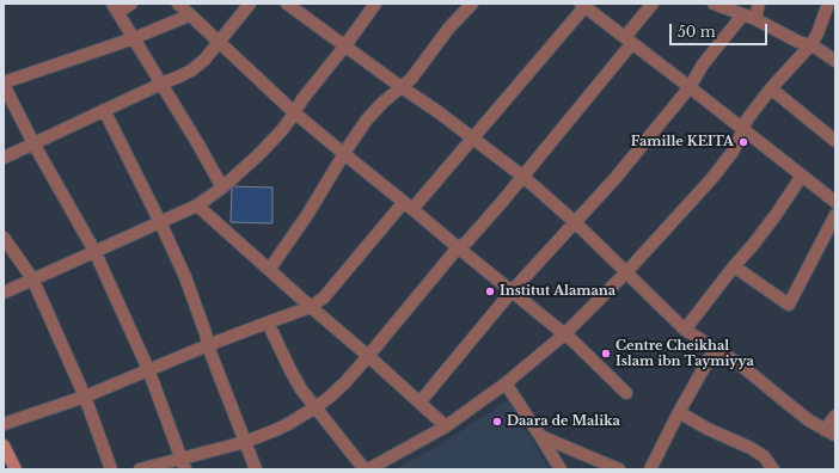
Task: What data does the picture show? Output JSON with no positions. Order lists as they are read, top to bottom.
{
  "places": [
    "Famille KEITA",
    "Institut Alamana",
    "Centre Cheikhal Islam ibn Taymiyya",
    "Daara de Malika"
  ],
  "scale_bar": "50 m"
}
